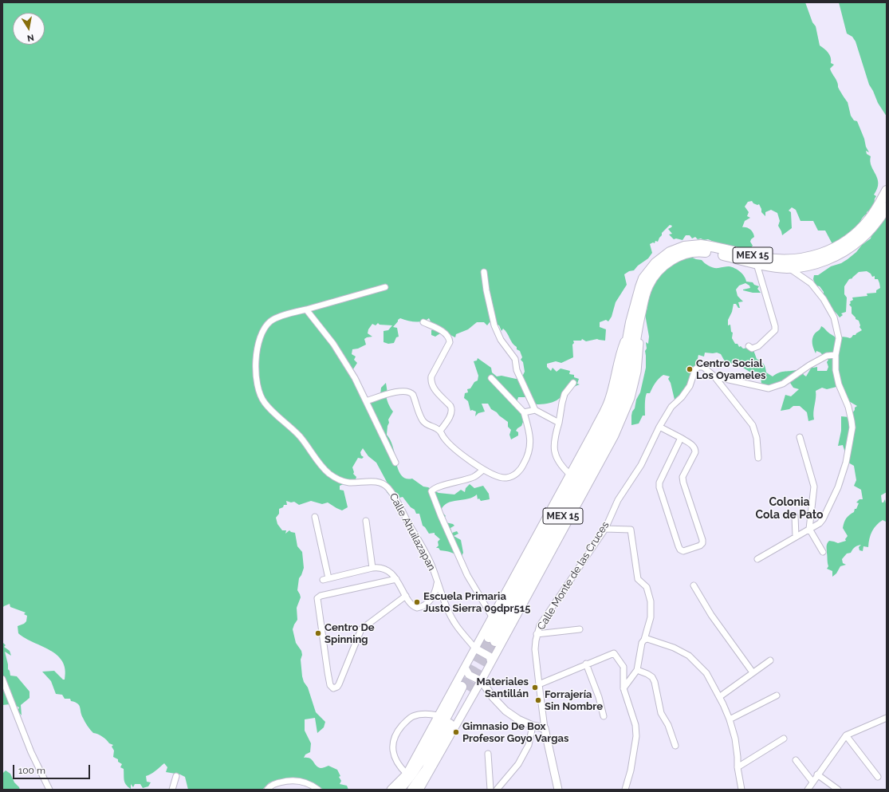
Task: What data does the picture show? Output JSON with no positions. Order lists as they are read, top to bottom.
{
  "streets": {
    "main road": ["MEX 15"],
    "street": ["Calle Ahuilazapan", "Calle Monte de las Cruces"]
  },
  "districts": ["Colonia Cola de Pato"],
  "places": [
    "Centro Social Los Oyameles",
    "Escuela Primaria Justo Sierra 09dpr515",
    "Centro De Spinning",
    "Materiales Santillán",
    "Forrajería Sin Nombre",
    "Gimnasio De Box Profesor Goyo Vargas"
  ],
  "scale_bar": "100 m",
  "north": "bottom"
}
